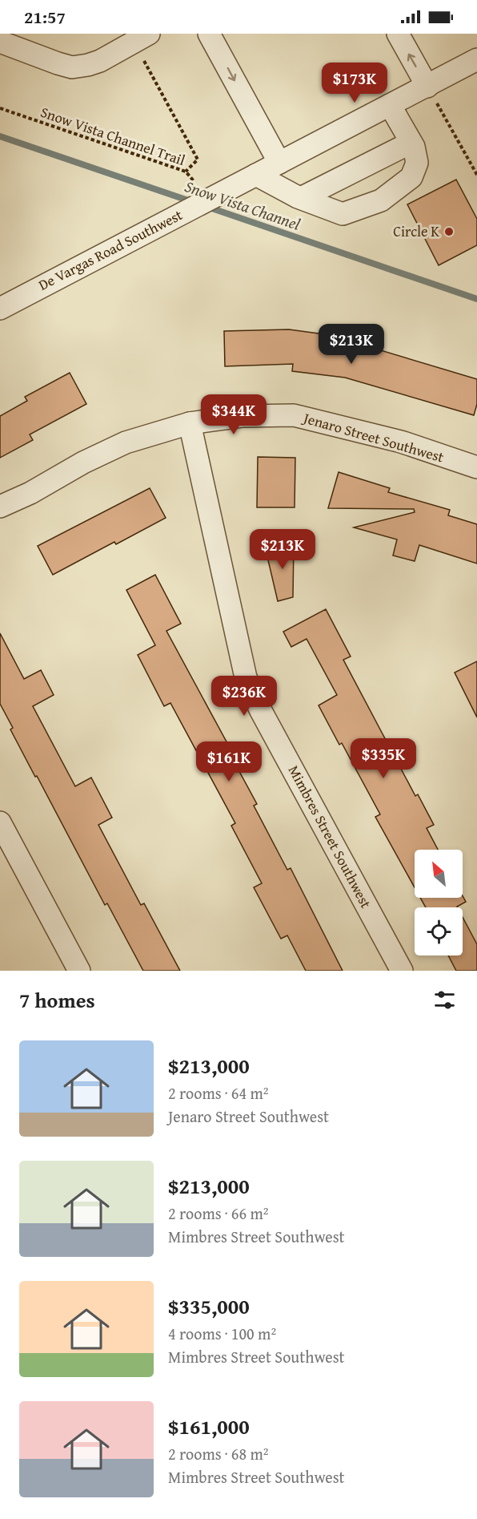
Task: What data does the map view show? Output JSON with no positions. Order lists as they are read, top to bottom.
{
  "streets": {
    "street": ["De Vargas Road Southwest", "Jenaro Street Southwest", "Mimbres Street Southwest"],
    "path": ["Snow Vista Channel Trail"]
  },
  "crossings": [
    ["Snow Vista Channel Trail", "De Vargas Road Southwest"],
    ["Jenaro Street Southwest", "Mimbres Street Southwest"]
  ],
  "water": ["Snow Vista Channel"],
  "places": ["Circle K"],
  "north": "top left",
  "page": {
    "status": "21:57",
    "price": [
      "$173K",
      "$213K",
      "$344K",
      "$213K",
      "$236K",
      "$335K",
      "$161K"
    ],
    "heading": "7 homes",
    "list": [
      {
        "name": "$213,000",
        "note": "2 rooms · 64 m² · Jenaro Street Southwest"
      },
      {
        "name": "$213,000",
        "note": "2 rooms · 66 m² · Mimbres Street Southwest"
      },
      {
        "name": "$335,000",
        "note": "4 rooms · 100 m² · Mimbres Street Southwest"
      },
      {
        "name": "$161,000",
        "note": "2 rooms · 68 m² · Mimbres Street Southwest"
      }
    ]
  }
}
